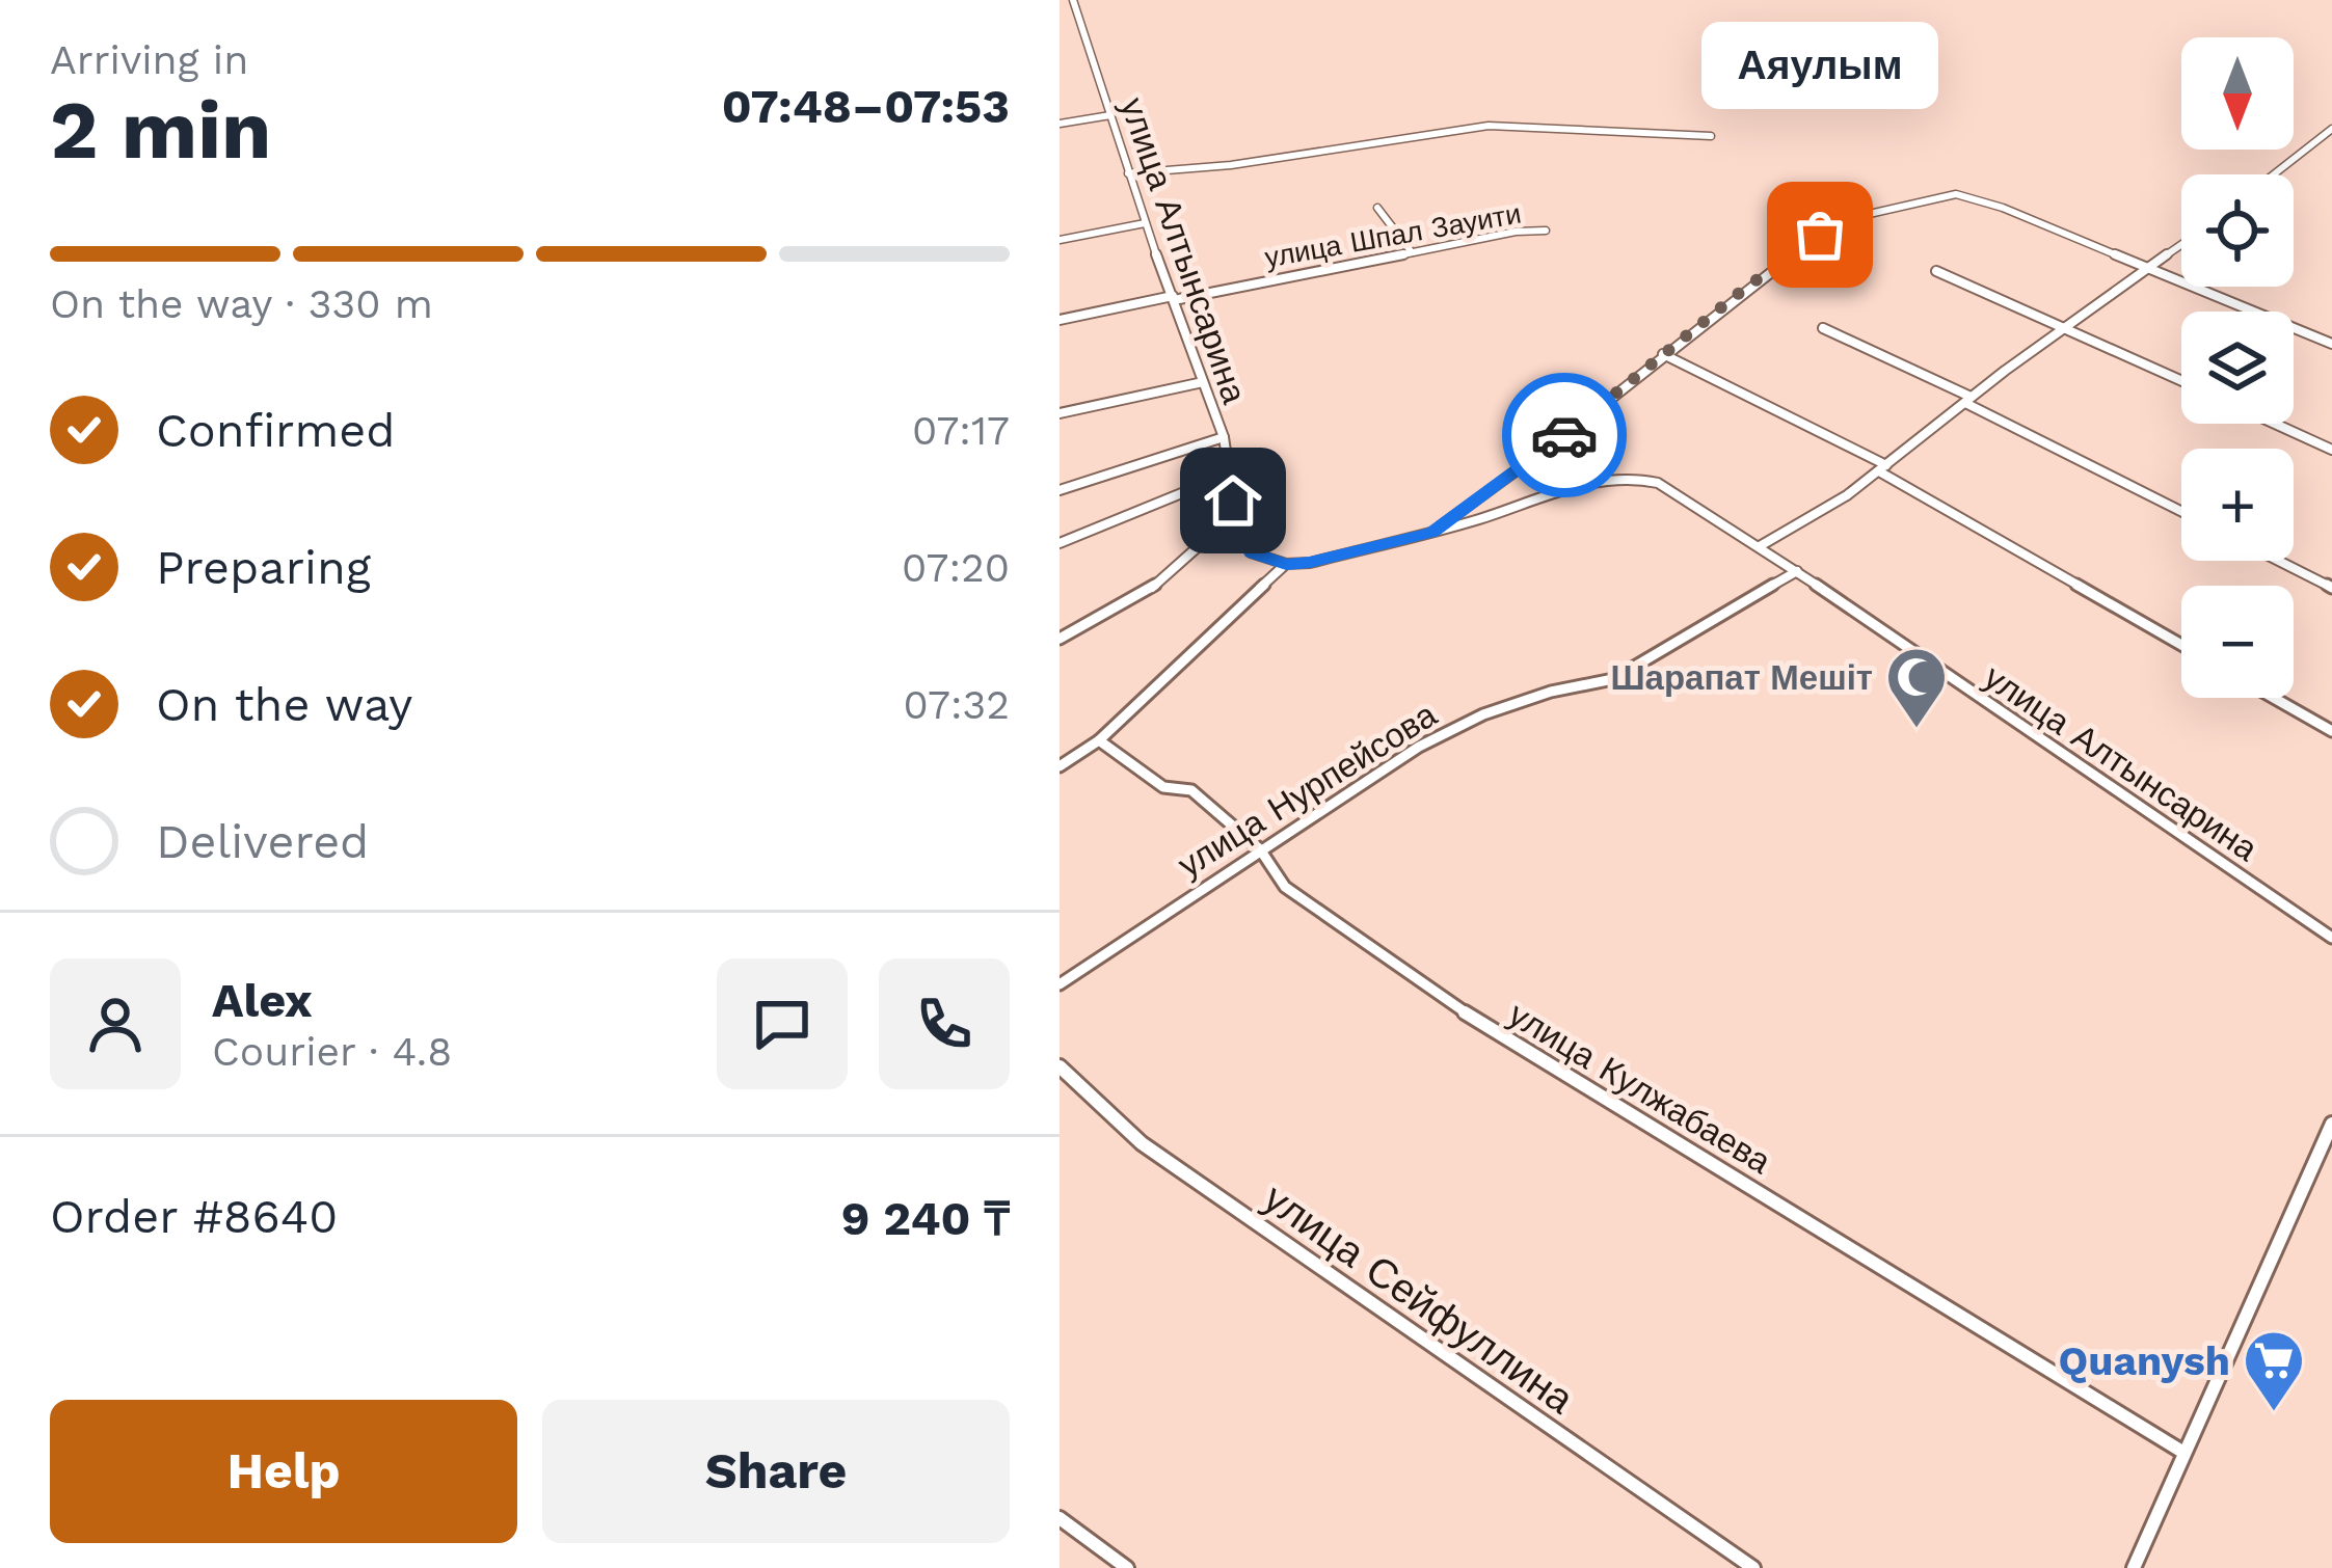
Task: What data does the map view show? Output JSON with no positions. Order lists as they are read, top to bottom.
{
  "streets": {
    "street": [
      "улица Шпал Зауити",
      "улица Алтынсарина",
      "улица Нурпейсова",
      "улица Кулжабаева",
      "улица Сейфуллина"
    ]
  },
  "crossings": [
    ["улица Шпал Зауити", "улица Алтынсарина"],
    ["улица Алтынсарина", "улица Нурпейсова"],
    ["улица Нурпейсова", "улица Кулжабаева"]
  ],
  "places": {
    "other": ["Аяулым"],
    "mosque": ["Шарапат Мешіт"],
    "supermarket": ["Quanysh"]
  },
  "north": "bottom",
  "page": {
    "heading": ["2 min", "Arriving in", "07:48–07:53"],
    "panel": [
      "Alex",
      "Courier · 4.8",
      "Order #8640",
      "9 240 ₸"
    ],
    "bubble": "Аяулым",
    "map_buttons": ["+", "−"],
    "bar": "On the way · 330 m",
    "list": [
      ["Confirmed", "07:17"],
      ["Preparing", "07:20"],
      ["On the way", "07:32"],
      "Delivered"
    ],
    "buttons": ["Help", "Share"]
  }
}
